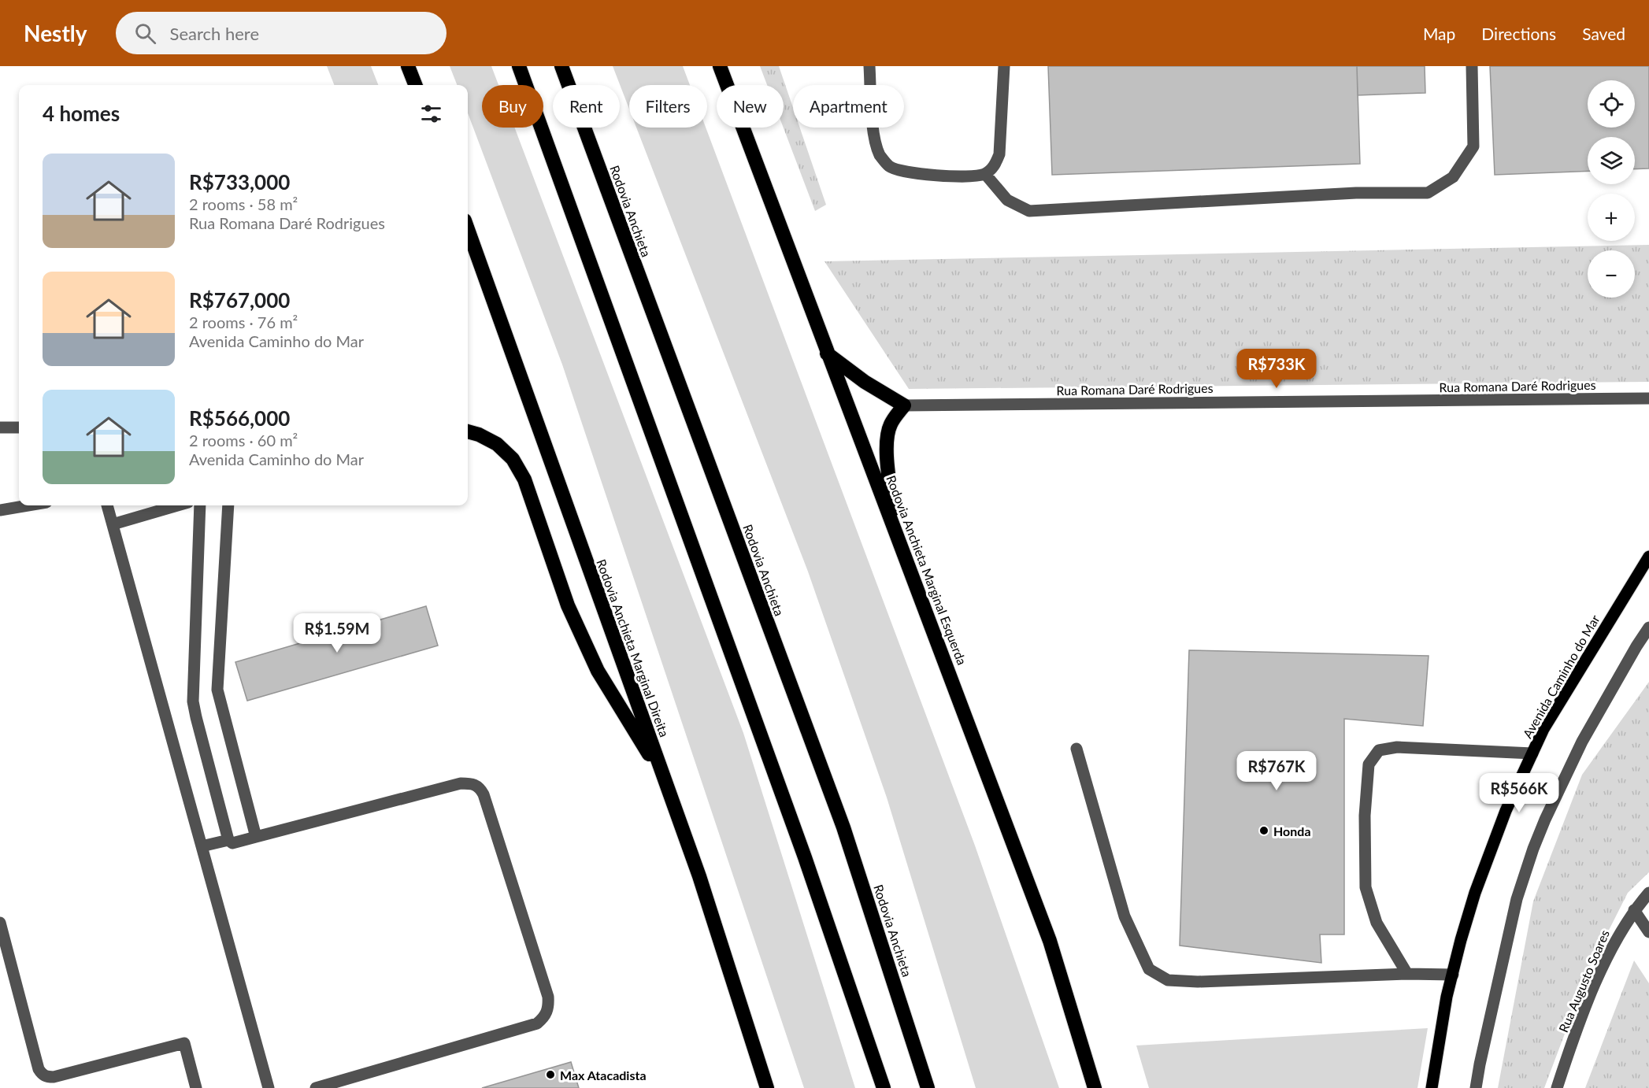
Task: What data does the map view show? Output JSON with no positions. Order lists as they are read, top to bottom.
{
  "streets": {
    "highway": ["Rodovia Anchieta", "Rodovia Anchieta Marginal Esquerda", "Rodovia Anchieta Marginal Direita"],
    "main road": ["Avenida Caminho do Mar"],
    "street": ["Rua Romana Daré Rodrigues", "Rua Augusto Soares"]
  },
  "places": ["Honda", "Max Atacadista"],
  "page": {
    "header": "Nestly",
    "search": "Search here",
    "nav": ["Map", "Directions", "Saved"],
    "map_buttons": ["+", "−"],
    "chip": [
      "Buy",
      "Rent",
      "Filters",
      "New",
      "Apartment"
    ],
    "heading": "4 homes",
    "list": [
      {
        "name": "R$733,000",
        "note": "2 rooms · 58 m² · Rua Romana Daré Rodrigues"
      },
      {
        "name": "R$767,000",
        "note": "2 rooms · 76 m² · Avenida Caminho do Mar"
      },
      {
        "name": "R$566,000",
        "note": "2 rooms · 60 m² · Avenida Caminho do Mar"
      }
    ],
    "price": [
      "R$733K",
      "R$1.59M",
      "R$767K",
      "R$566K"
    ]
  }
}
